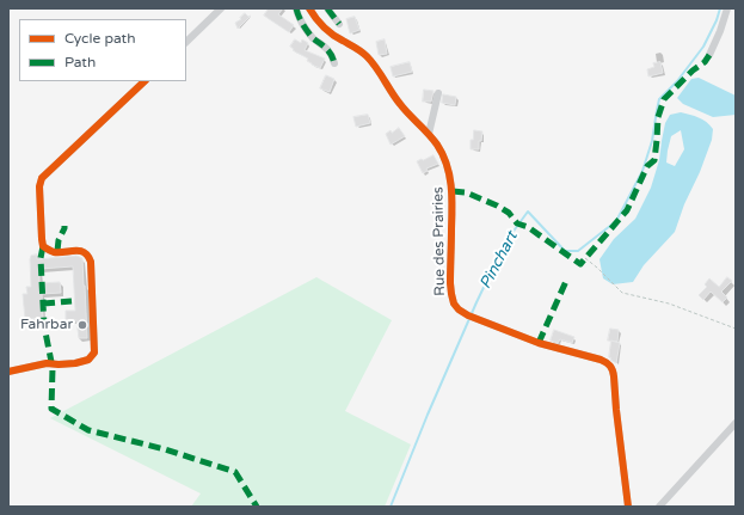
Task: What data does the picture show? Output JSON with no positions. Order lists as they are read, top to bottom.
{
  "streets": {
    "street": ["Rue des Prairies"]
  },
  "water": ["Pinchart"],
  "places": ["Fahrbar"],
  "legend": ["Cycle path", "Path"]
}
